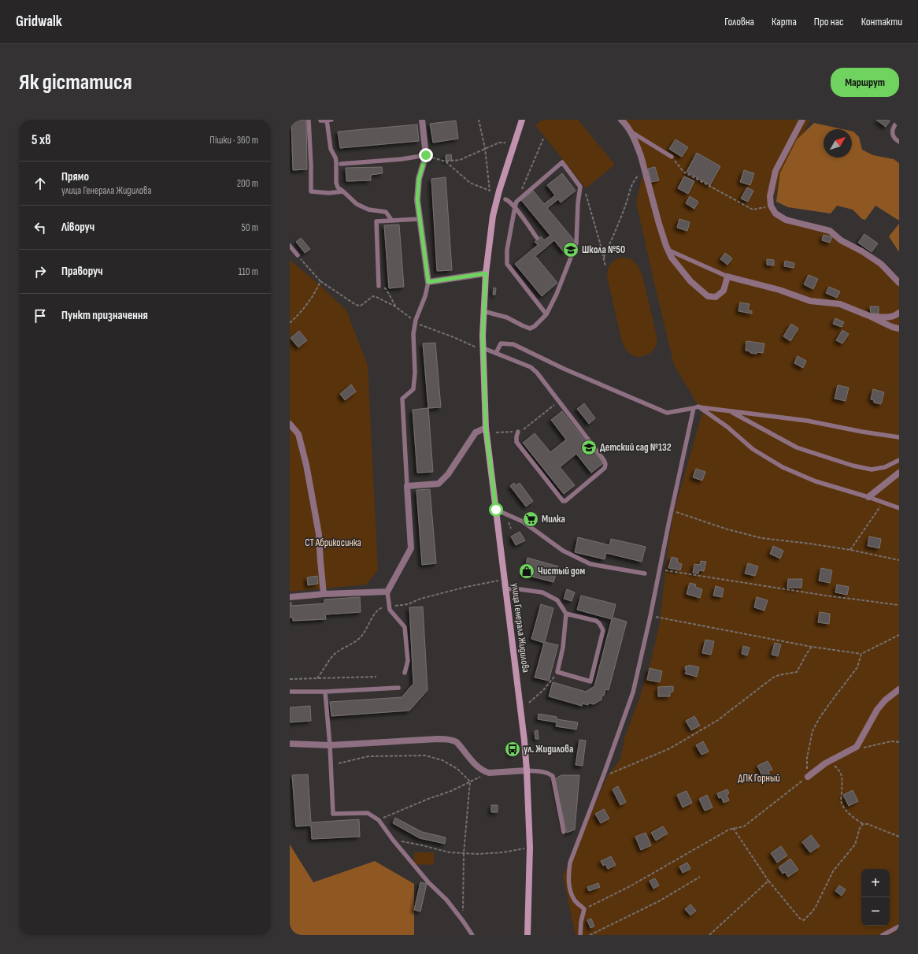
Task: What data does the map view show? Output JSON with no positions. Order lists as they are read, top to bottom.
{
  "streets": {
    "main road": ["улица Генерала Жидилова"]
  },
  "parks": ["СТ Абрикосинка", "ДПК Горный"],
  "places": {
    "school or university": ["Школа №50", "Детский сад №132"],
    "supermarket": ["Милка"],
    "shop": ["Чистый дом"],
    "bus stop": ["ул. Жидилова"]
  },
  "north": "top right",
  "page": {
    "header": "Gridwalk",
    "nav": [
      "Головна",
      "Карта",
      "Про нас",
      "Контакти"
    ],
    "buttons": "Маршрут",
    "title": "Як дістатися",
    "heading": ["5 хв", "Пішки · 360 m"],
    "list": [
      ["Прямо", "улица Генерала Жидилова", "200 m"],
      ["Ліворуч", "50 m"],
      ["Праворуч", "110 m"],
      "Пункт призначення"
    ],
    "map_buttons": ["+", "−"]
  }
}
